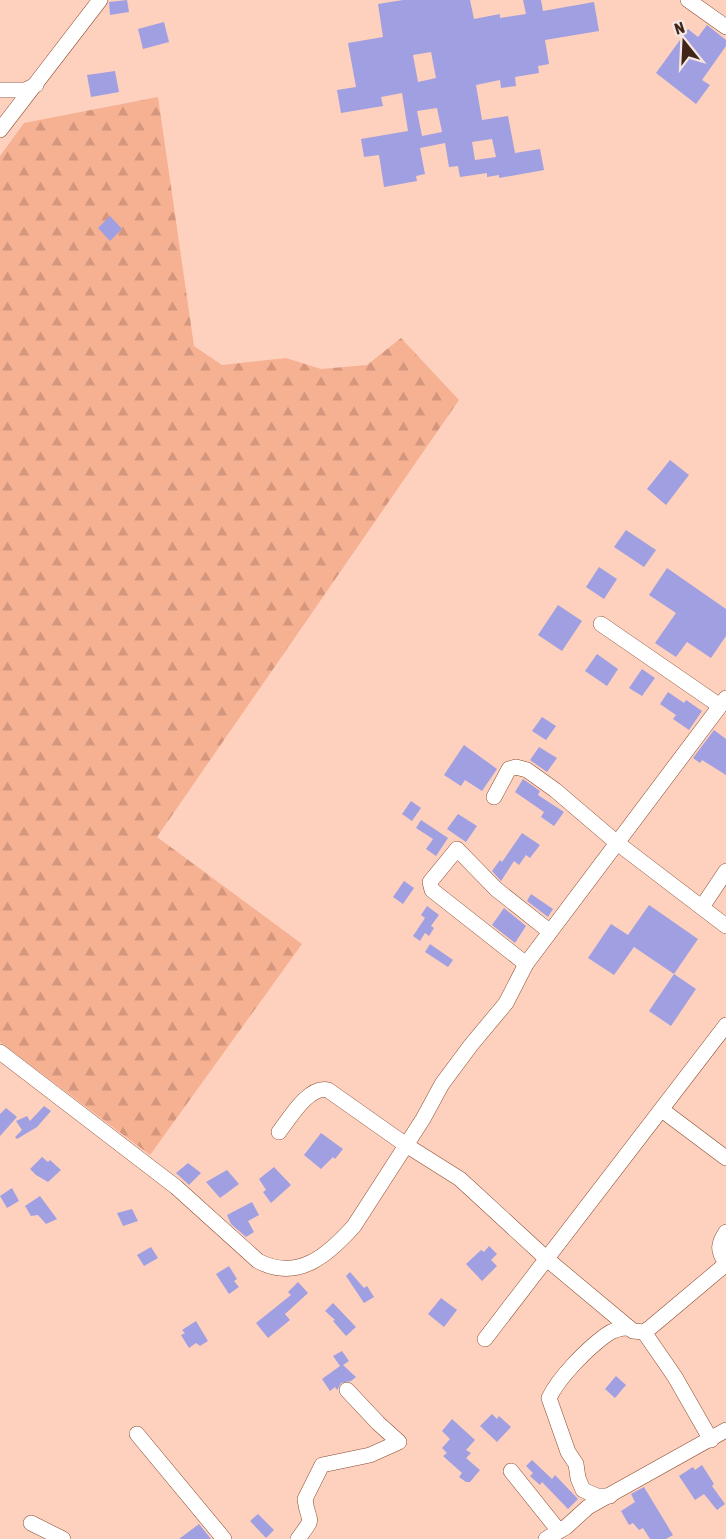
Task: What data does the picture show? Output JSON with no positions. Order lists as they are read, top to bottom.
{
  "north": "top"
}
